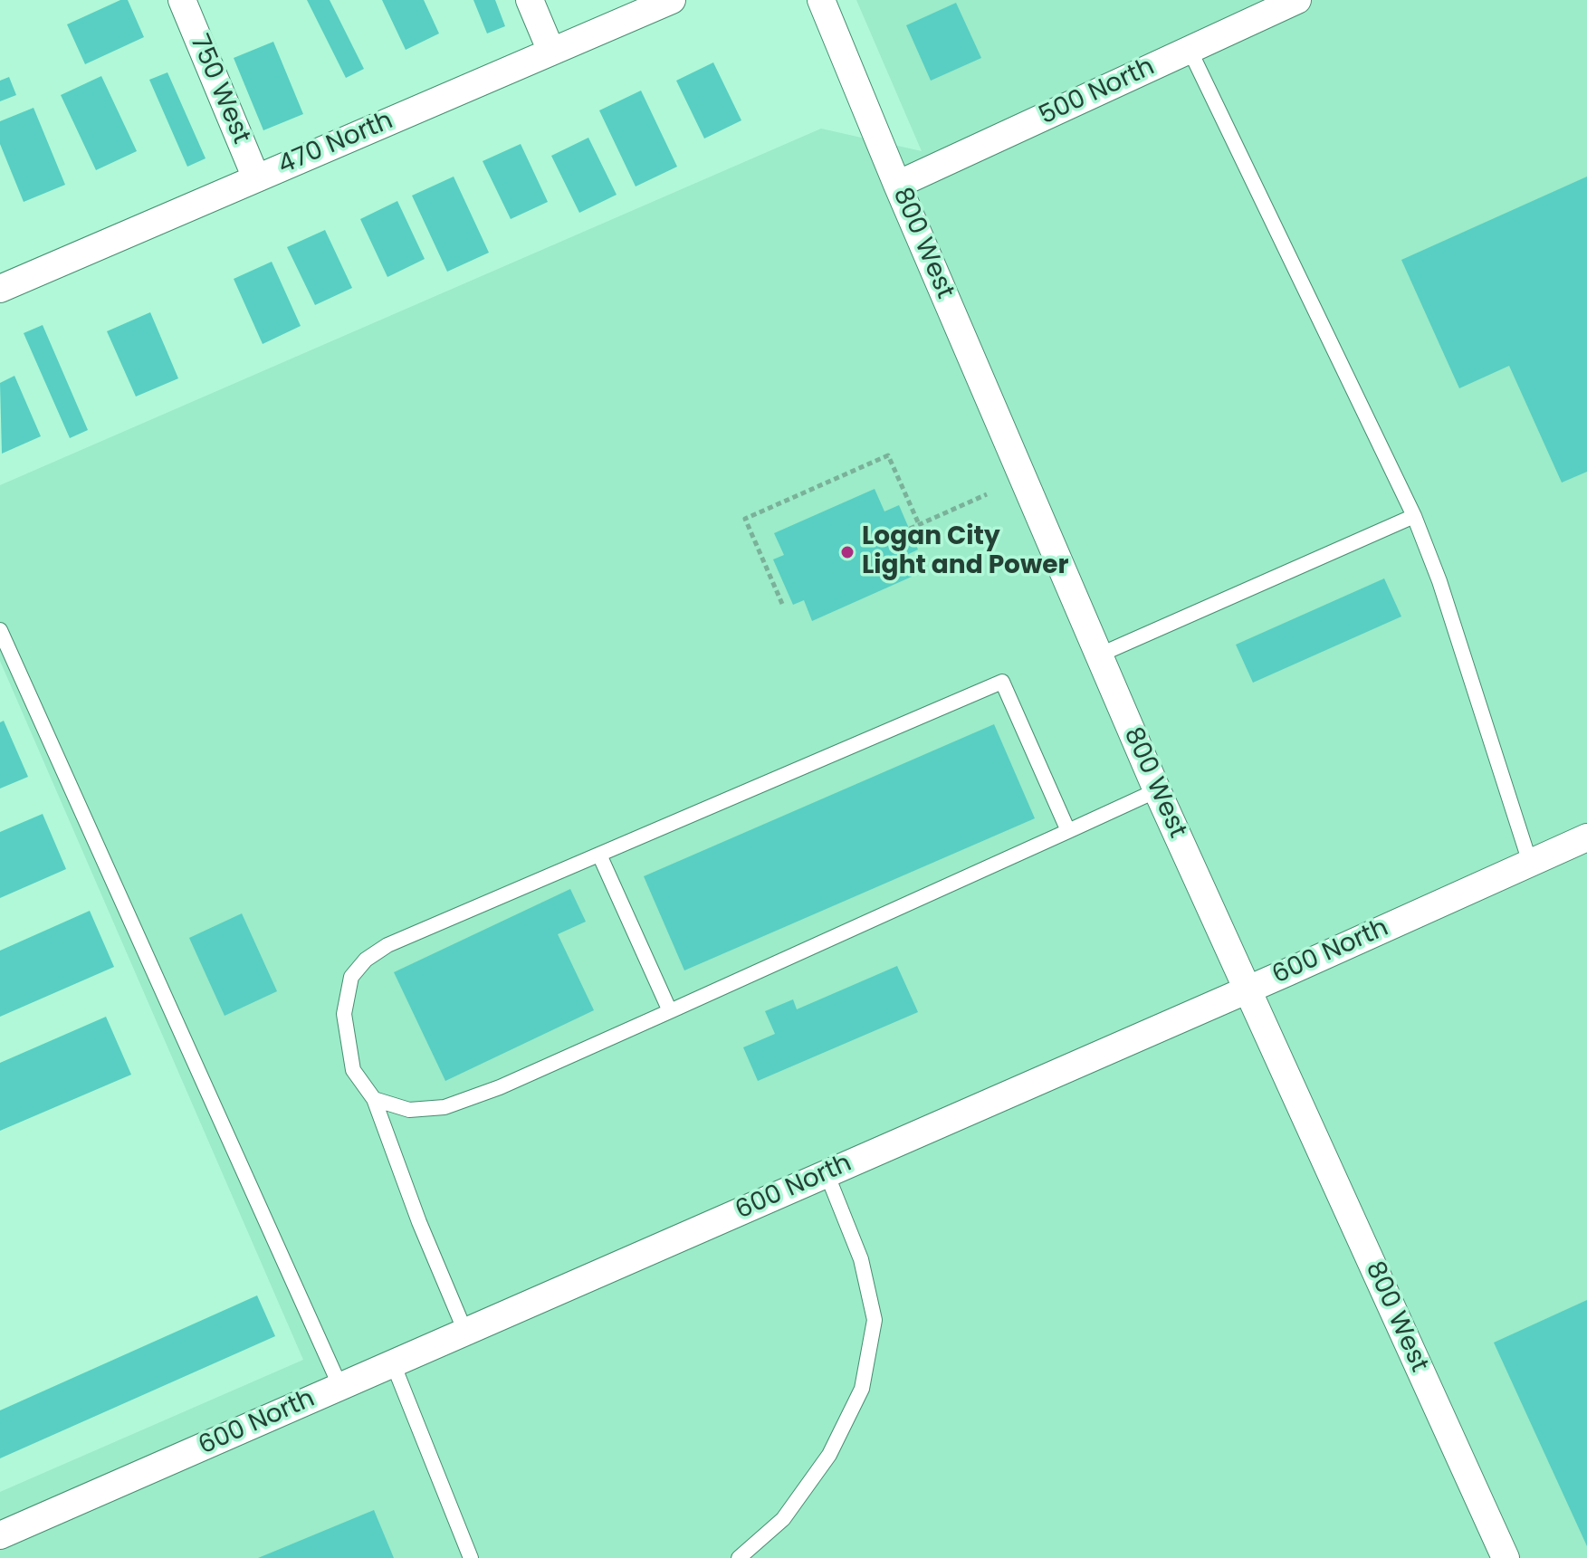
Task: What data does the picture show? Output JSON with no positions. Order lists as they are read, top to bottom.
{
  "streets": {
    "street": [
      "750 West",
      "500 North",
      "470 North",
      "800 West",
      "600 North"
    ]
  },
  "crossings": [
    ["750 West", "470 North"],
    ["500 North", "800 West"],
    ["800 West", "600 North"]
  ],
  "places": ["Logan City Light and Power"]
}
